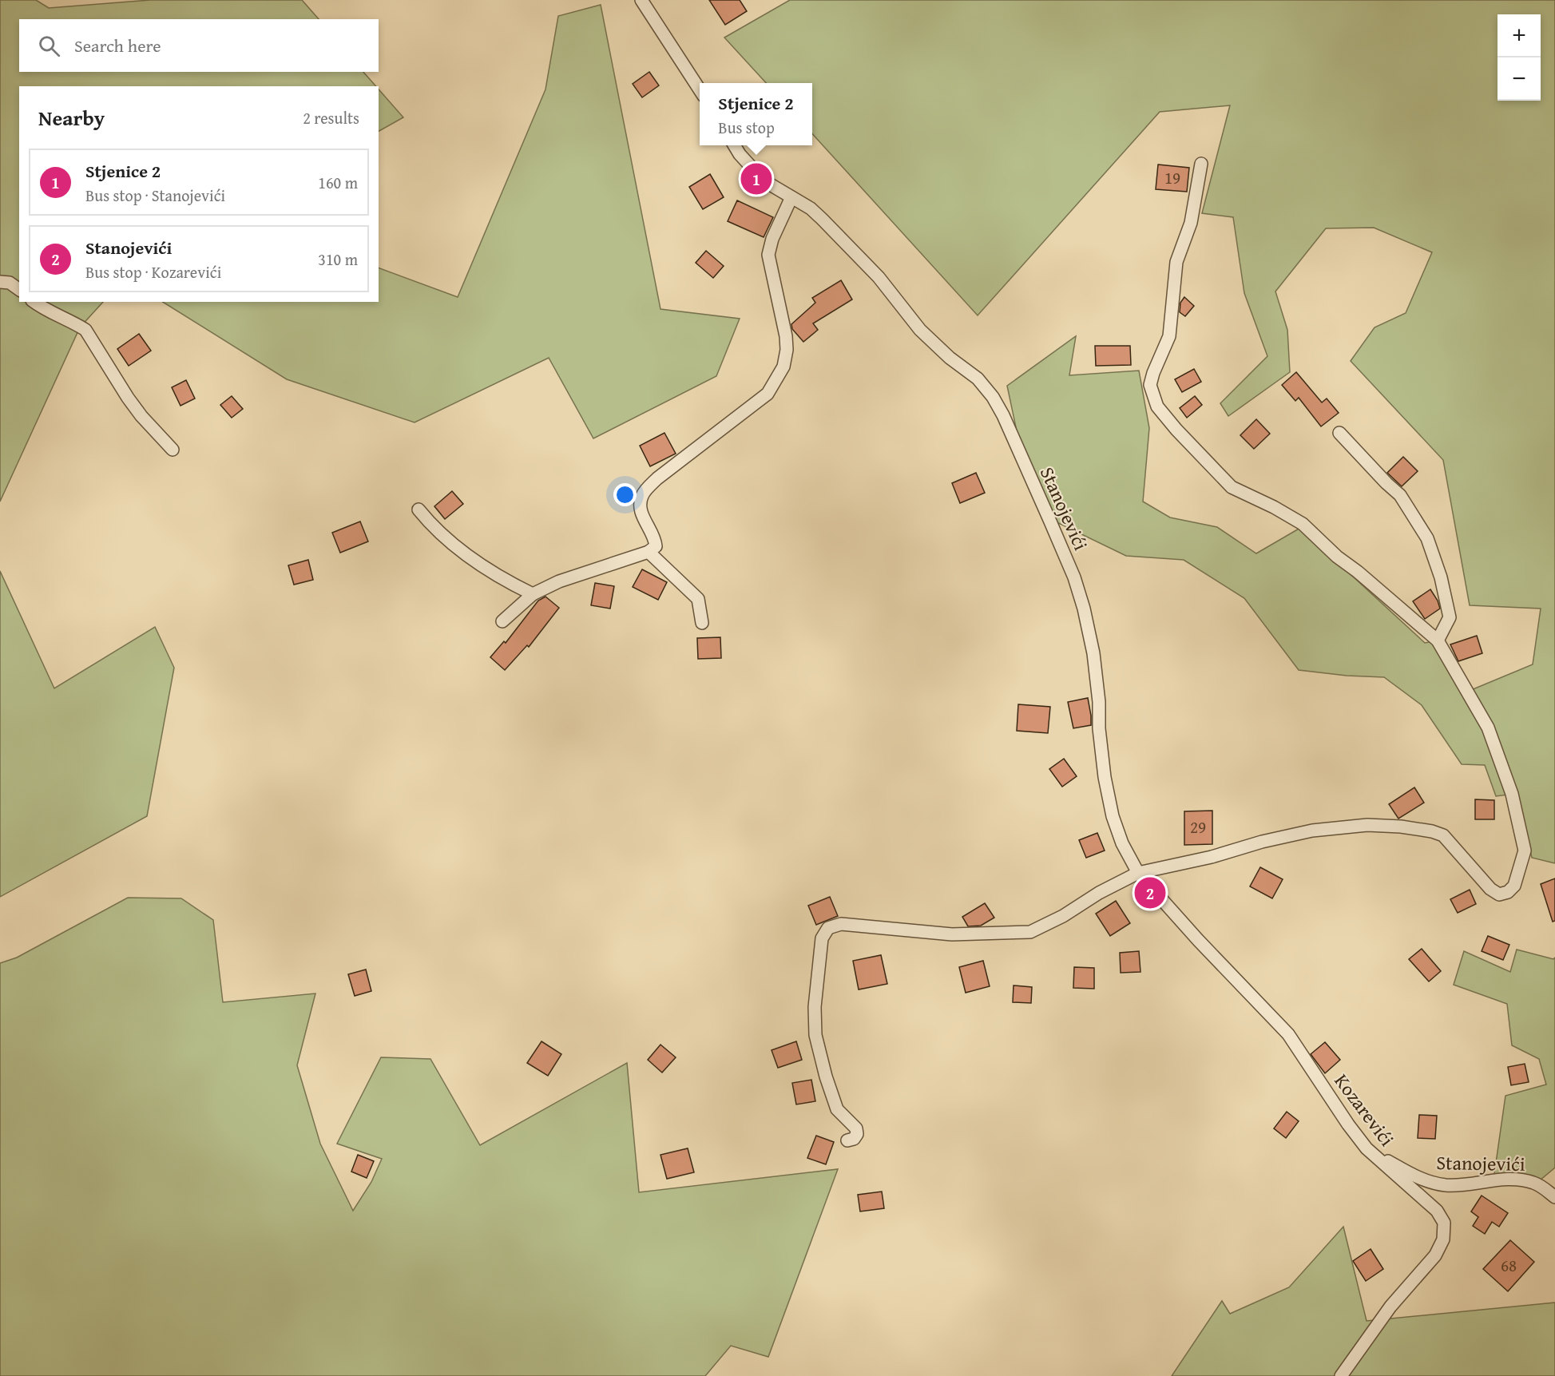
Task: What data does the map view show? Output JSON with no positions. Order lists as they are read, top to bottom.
{
  "streets": {
    "street": ["Stanojevići", "Kozarevići"]
  },
  "crossings": [
    ["Stanojevići", "Kozarevići"]
  ],
  "house_numbers": ["19", "29", "68"],
  "page": {
    "map_buttons": ["+", "−"],
    "search": "Search here",
    "popup": ["Stjenice 2", "Bus stop"],
    "heading": ["Nearby", "2 results"],
    "list": [
      {
        "mark": "1",
        "name": "Stjenice 2",
        "note": "Bus stop · Stanojevići",
        "value": "160 m"
      },
      {
        "mark": "2",
        "name": "Stanojevići",
        "note": "Bus stop · Kozarevići",
        "value": "310 m"
      }
    ],
    "pins": ["1", "2"]
  }
}
